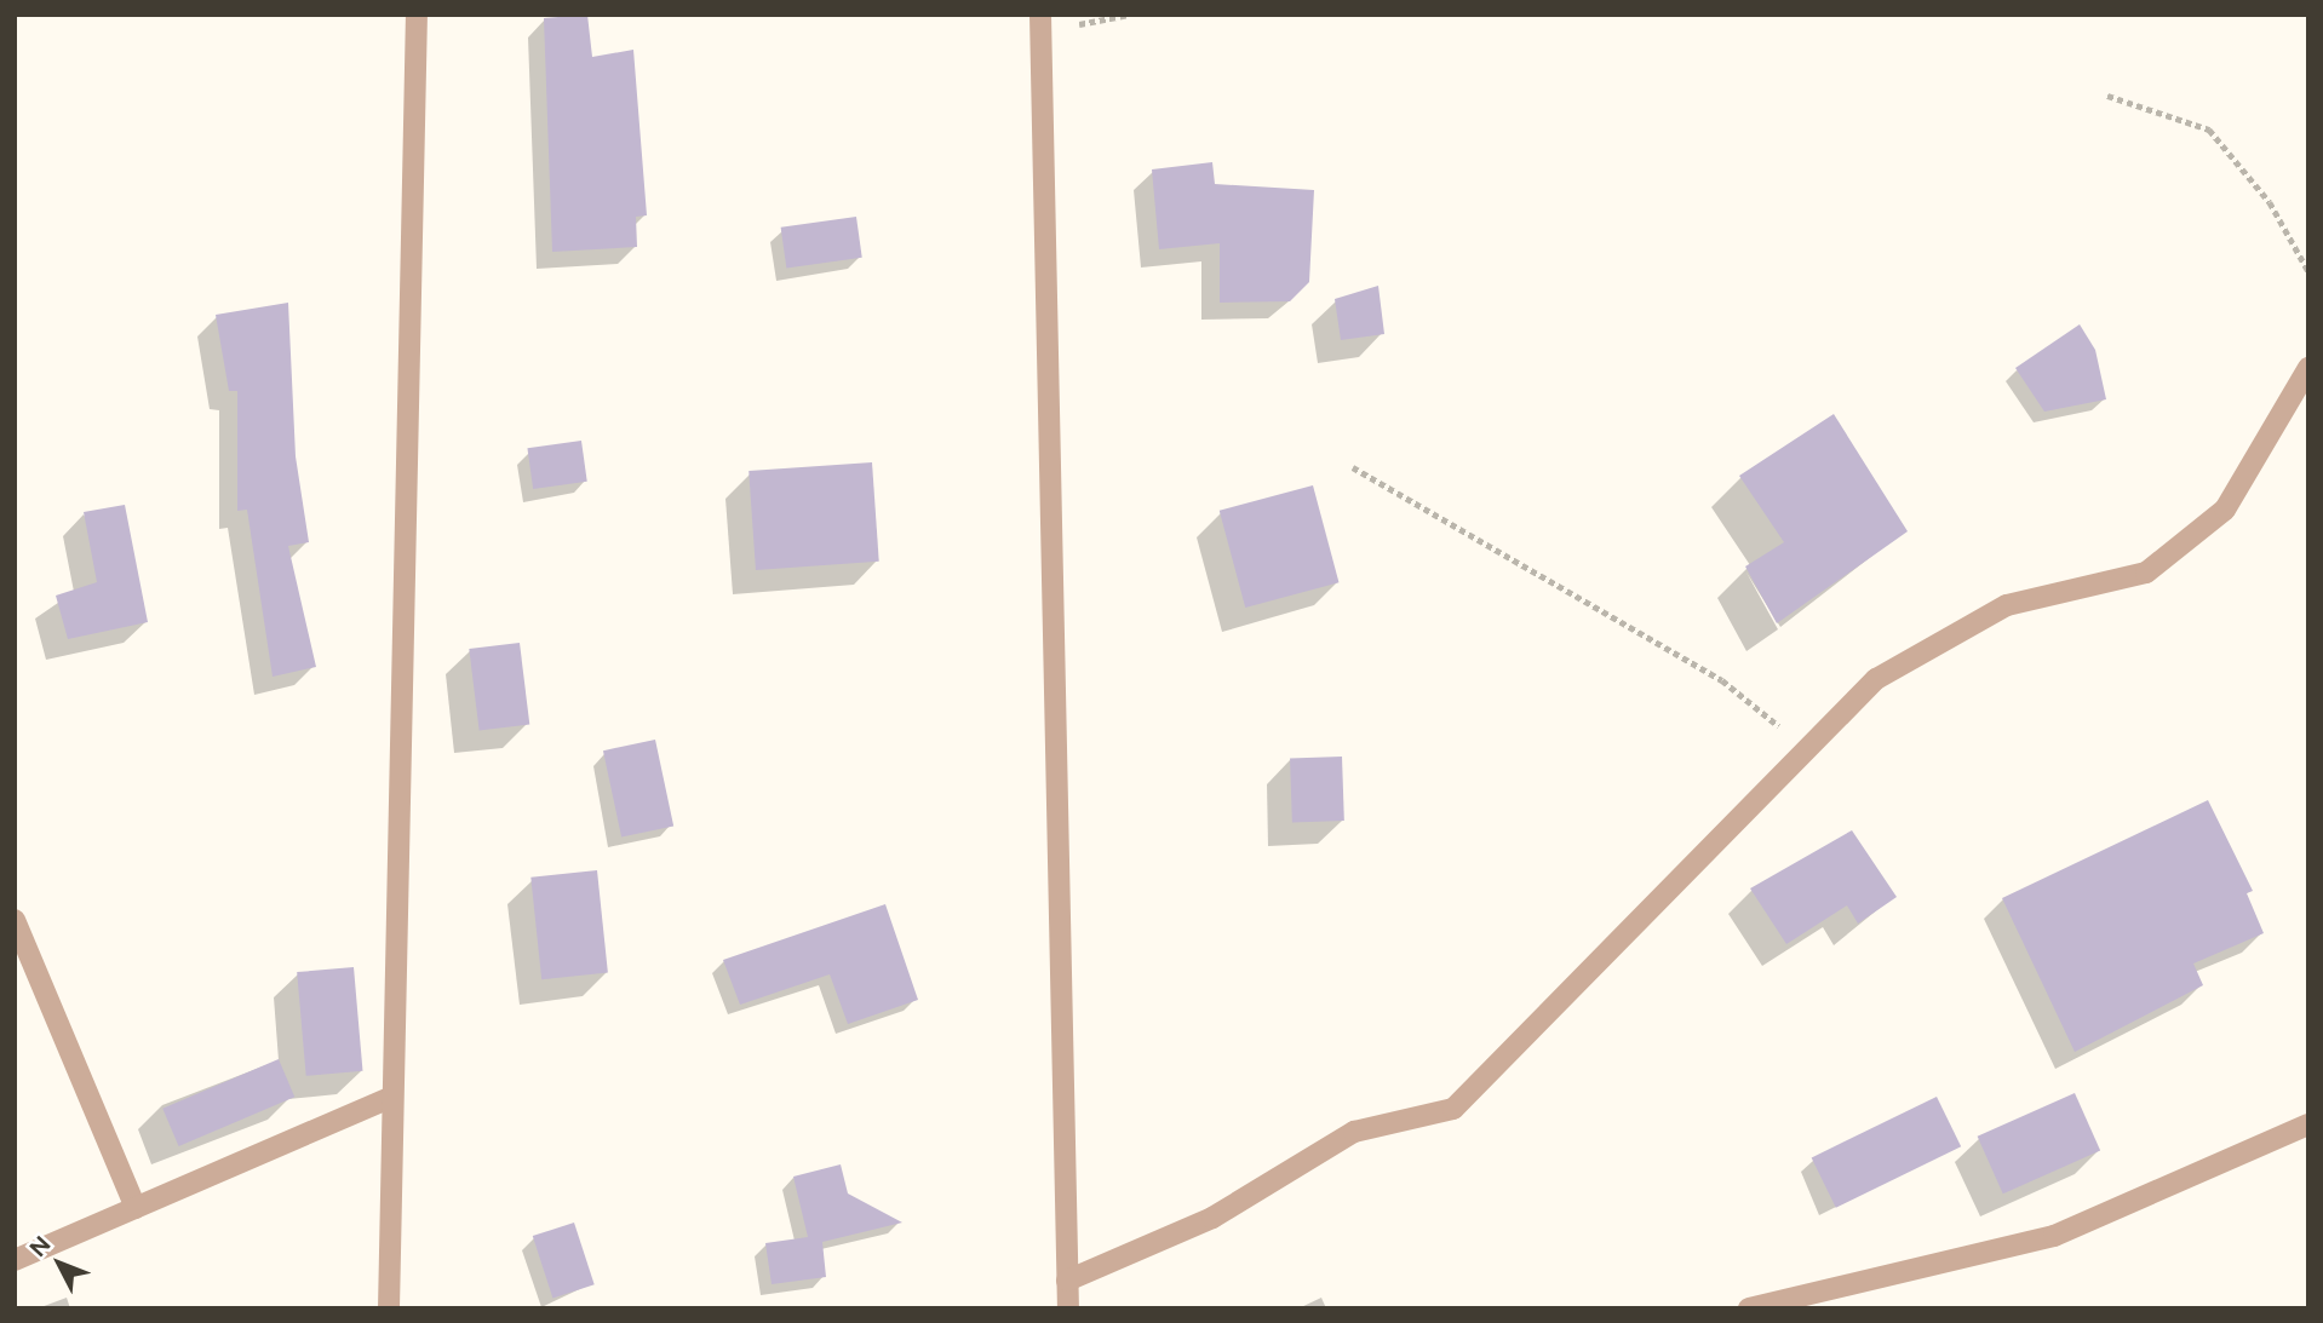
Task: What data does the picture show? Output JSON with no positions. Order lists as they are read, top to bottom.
{
  "north": "top left"
}
